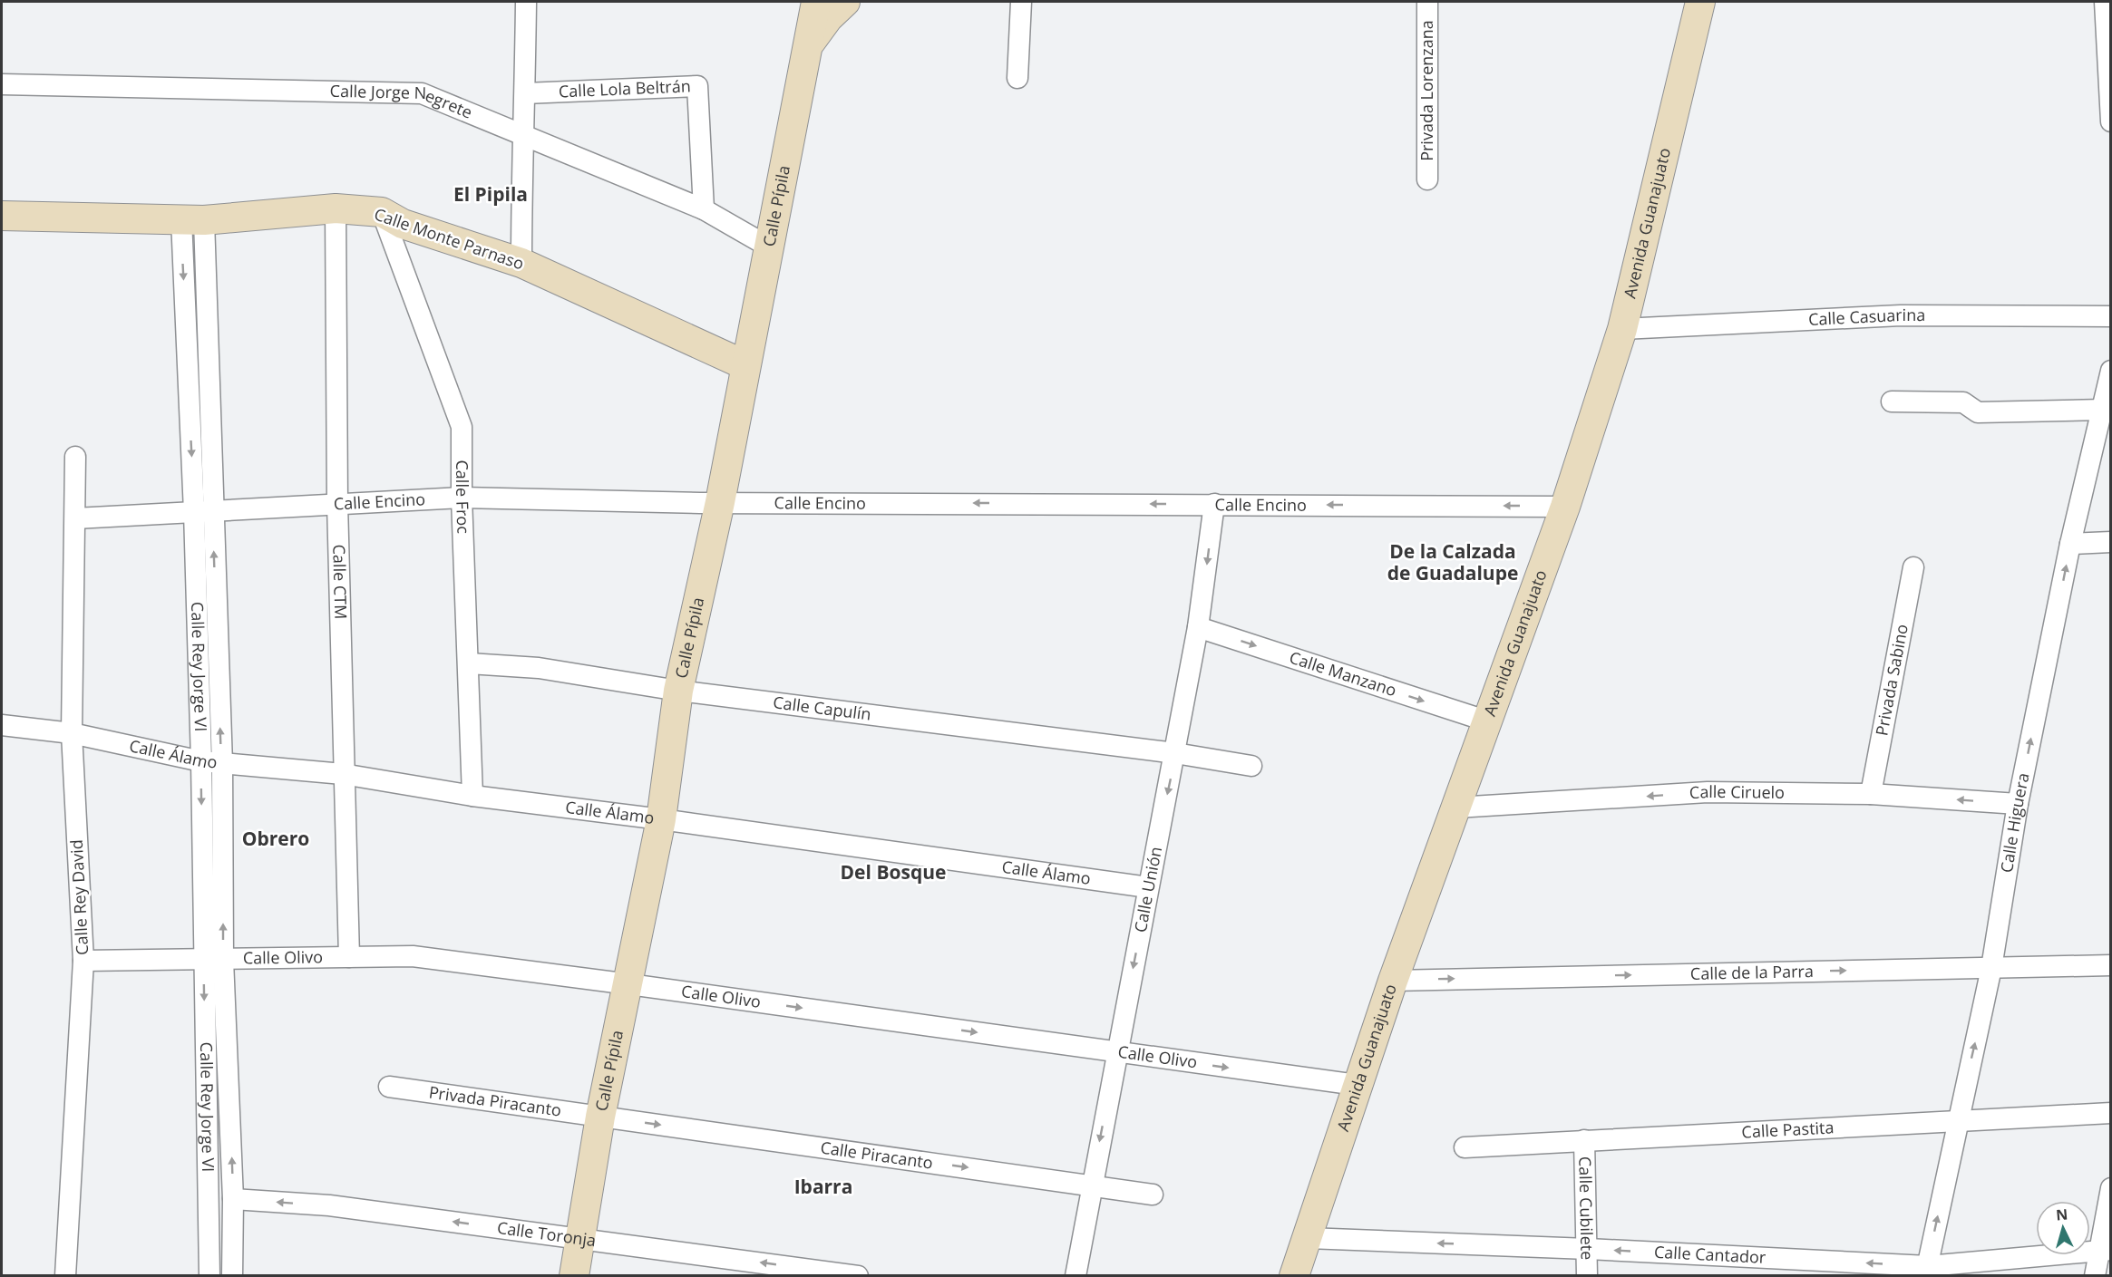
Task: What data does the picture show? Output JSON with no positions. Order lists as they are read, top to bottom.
{
  "streets": {
    "street": [
      "Calle Lola Beltrán",
      "Privada Lorenzana",
      "Calle Jorge Negrete",
      "Calle Pípila",
      "Avenida Guanajuato",
      "Calle Monte Parnaso",
      "Calle Casuarina",
      "Calle Froc",
      "Calle Encino",
      "Calle CTM",
      "Calle Rey Jorge VI",
      "Calle Manzano",
      "Privada Sabino",
      "Calle Capulín",
      "Calle Álamo",
      "Calle Ciruelo",
      "Calle Higuera",
      "Calle Unión",
      "Calle Rey David",
      "Calle Olivo",
      "Calle de la Parra",
      "Privada Piracanto",
      "Calle Pastita",
      "Calle Piracanto",
      "Calle Cubilete",
      "Calle Toronja",
      "Calle Cantador"
    ]
  },
  "crossings": [
    ["Calle Lola Beltrán", "Calle Jorge Negrete"],
    ["Calle Jorge Negrete", "Calle Pípila"],
    ["Calle Pípila", "Calle Monte Parnaso"],
    ["Calle Pípila", "Calle Encino"],
    ["Calle Pípila", "Calle Capulín"],
    ["Calle Pípila", "Calle Álamo"],
    ["Calle Pípila", "Calle Olivo"],
    ["Calle Pípila", "Privada Piracanto"],
    ["Calle Pípila", "Calle Piracanto"],
    ["Calle Pípila", "Calle Toronja"],
    ["Avenida Guanajuato", "Calle Casuarina"],
    ["Avenida Guanajuato", "Calle Encino"],
    ["Avenida Guanajuato", "Calle Manzano"],
    ["Avenida Guanajuato", "Calle Ciruelo"],
    ["Avenida Guanajuato", "Calle Olivo"],
    ["Avenida Guanajuato", "Calle de la Parra"],
    ["Avenida Guanajuato", "Calle Cantador"],
    ["Calle Monte Parnaso", "Calle Froc"],
    ["Calle Monte Parnaso", "Calle CTM"],
    ["Calle Monte Parnaso", "Calle Rey Jorge VI"],
    ["Calle Froc", "Calle Encino"],
    ["Calle Froc", "Calle Capulín"],
    ["Calle Froc", "Calle Álamo"],
    ["Calle Encino", "Calle CTM"],
    ["Calle Encino", "Calle Rey Jorge VI"],
    ["Calle Encino", "Calle Unión"],
    ["Calle Encino", "Calle Rey David"],
    ["Calle CTM", "Calle Álamo"],
    ["Calle CTM", "Calle Olivo"],
    ["Calle Rey Jorge VI", "Calle Álamo"],
    ["Calle Rey Jorge VI", "Calle Olivo"],
    ["Calle Rey Jorge VI", "Calle Toronja"],
    ["Calle Manzano", "Calle Unión"],
    ["Privada Sabino", "Calle Ciruelo"],
    ["Calle Capulín", "Calle Unión"],
    ["Calle Álamo", "Calle Unión"],
    ["Calle Álamo", "Calle Rey David"],
    ["Calle Ciruelo", "Calle Higuera"],
    ["Calle Higuera", "Calle de la Parra"],
    ["Calle Higuera", "Calle Pastita"],
    ["Calle Higuera", "Calle Cantador"],
    ["Calle Unión", "Calle Olivo"],
    ["Calle Unión", "Calle Piracanto"],
    ["Calle Rey David", "Calle Olivo"],
    ["Privada Piracanto", "Calle Piracanto"],
    ["Calle Pastita", "Calle Cubilete"],
    ["Calle Cubilete", "Calle Cantador"]
  ],
  "one_way": [
    "Calle Encino",
    "Calle Manzano",
    "Calle Ciruelo",
    "Calle Higuera",
    "Calle Unión",
    "Calle Olivo",
    "Calle de la Parra",
    "Calle Piracanto",
    "Calle Toronja",
    "Calle Cantador"
  ],
  "districts": [
    "El Pipila",
    "De la Calzada de Guadalupe",
    "Obrero",
    "Del Bosque",
    "Ibarra"
  ],
  "north": "top"
}
